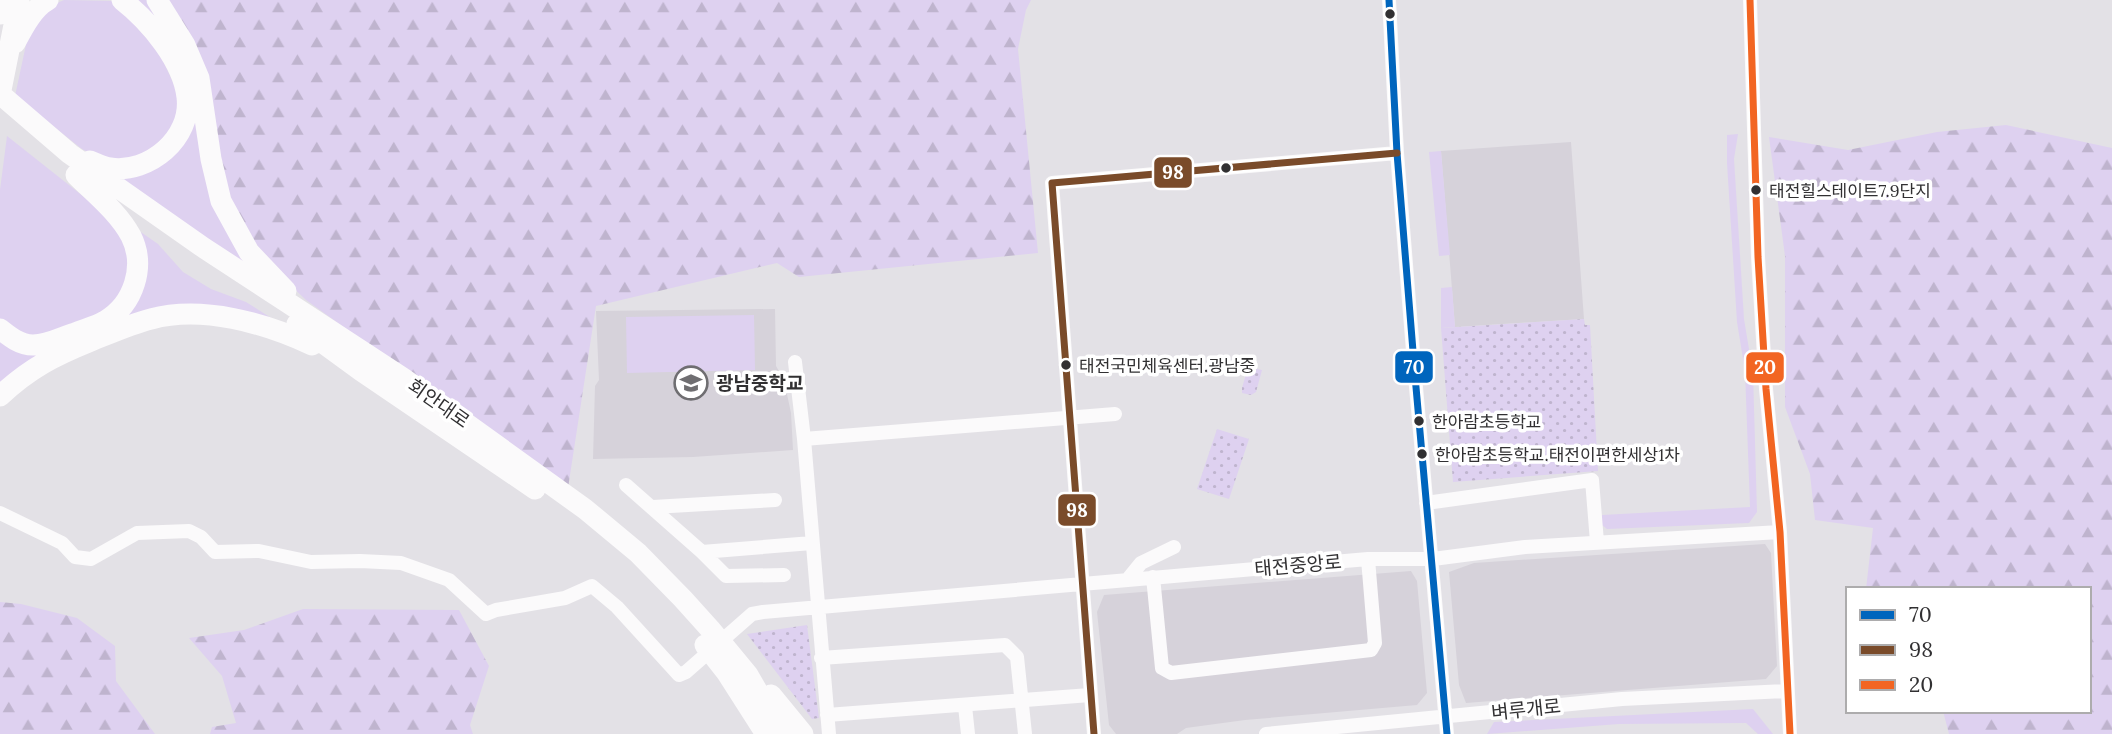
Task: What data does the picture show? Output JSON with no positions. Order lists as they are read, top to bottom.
{
  "streets": {
    "highway": ["회안대로"],
    "street": ["태전중앙로", "벼루개로"]
  },
  "places": {
    "other": [
      "태전힐스테이트7.9단지",
      "태전국민체육센터.광남중",
      "한아람초등학교",
      "한아람초등학교.태전이편한세상1차"
    ],
    "school or university": ["광남중학교"]
  },
  "lines": ["transit line 70", "transit line 20", "transit line 98"],
  "legend": ["70", "98", "20"]
}
